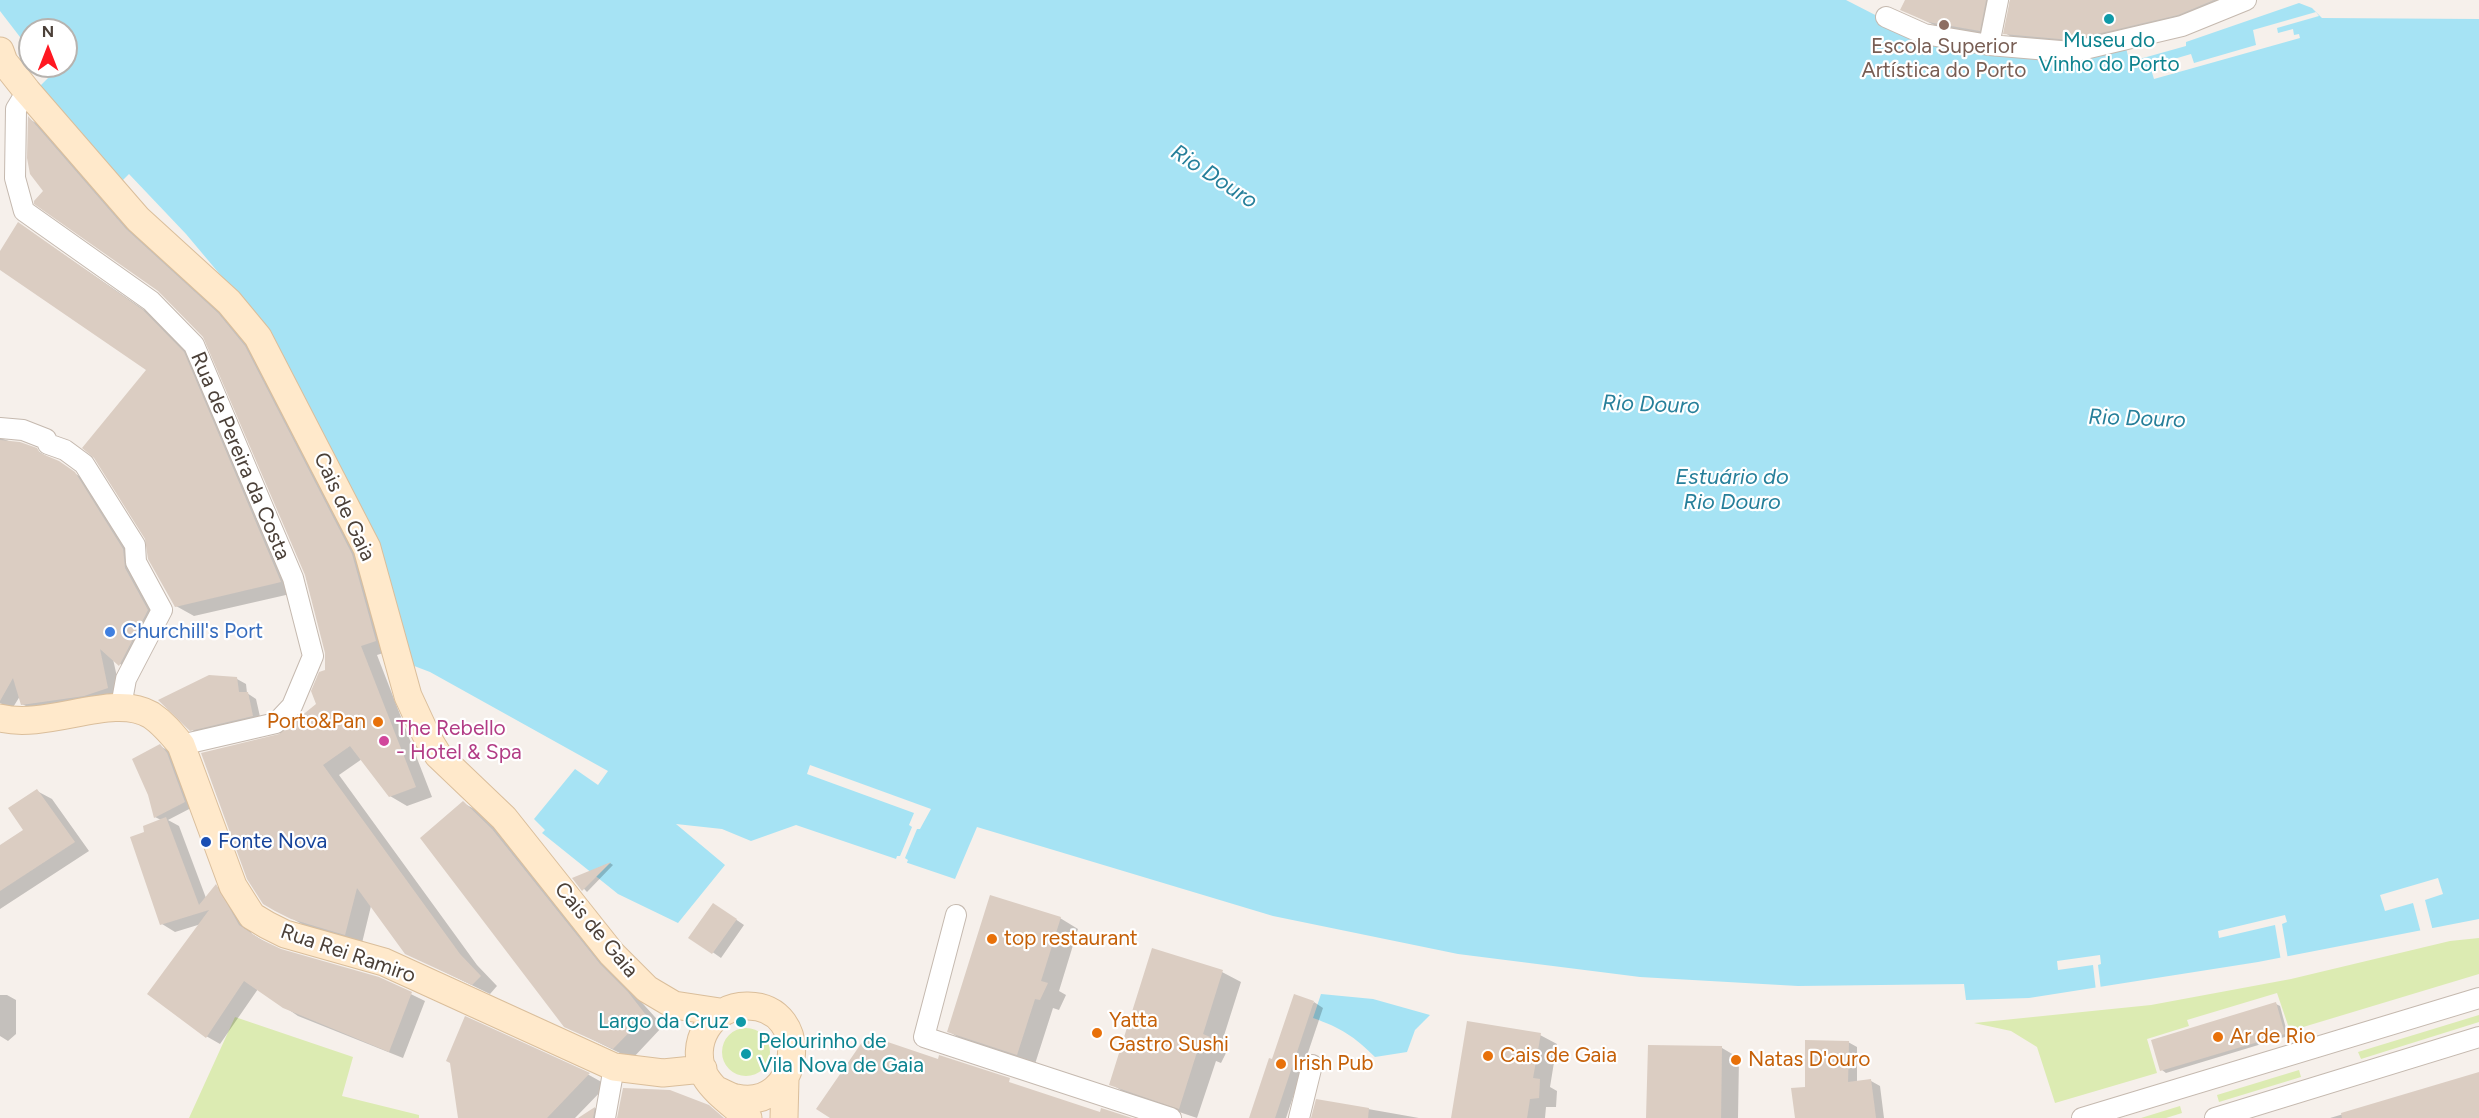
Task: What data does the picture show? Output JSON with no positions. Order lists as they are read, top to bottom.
{
  "streets": {
    "main road": ["Cais de Gaia", "Rua Rei Ramiro"],
    "street": ["Rua de Pereira da Costa"]
  },
  "crossings": [
    ["Rua de Pereira da Costa", "Cais de Gaia"],
    ["Rua de Pereira da Costa", "Rua Rei Ramiro"],
    ["Cais de Gaia", "Rua Rei Ramiro"]
  ],
  "water": ["Rio Douro", "Estuário do Rio Douro"],
  "places": [
    "Museu do Vinho do Porto",
    "Escola Superior Artística do Porto",
    "Churchill's Port",
    "Porto&Pan",
    "The Rebello - Hotel & Spa",
    "Fonte Nova",
    "top restaurant",
    "Largo da Cruz",
    "Yatta Gastro Sushi",
    "Ar de Rio",
    "Pelourinho de Vila Nova de Gaia",
    "Cais de Gaia",
    "Natas D'ouro",
    "Irish Pub"
  ],
  "north": "top"
}
